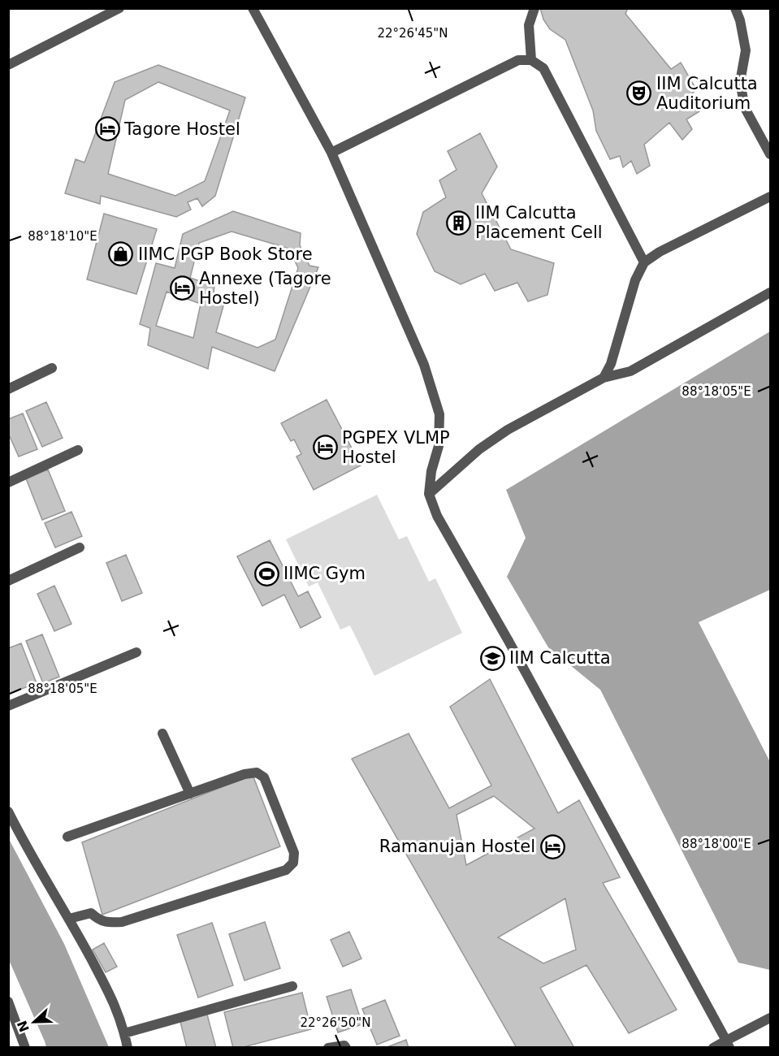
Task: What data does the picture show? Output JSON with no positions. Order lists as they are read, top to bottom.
{
  "places": {
    "theatre": ["IIM Calcutta Auditorium"],
    "hotel": [
      "Tagore Hostel",
      "Annexe (Tagore Hostel)",
      "PGPEX VLMP Hostel",
      "Ramanujan Hostel"
    ],
    "building": ["IIM Calcutta Placement Cell"],
    "shop": ["IIMC PGP Book Store"],
    "sports": ["IIMC Gym"],
    "school or university": ["IIM Calcutta"]
  },
  "north": "left",
  "coordinates": [
    "22°26'45\"N",
    "88°18'10\"E",
    "88°18'05\"E",
    "88°18'00\"E",
    "22°26'50\"N"
  ]
}
